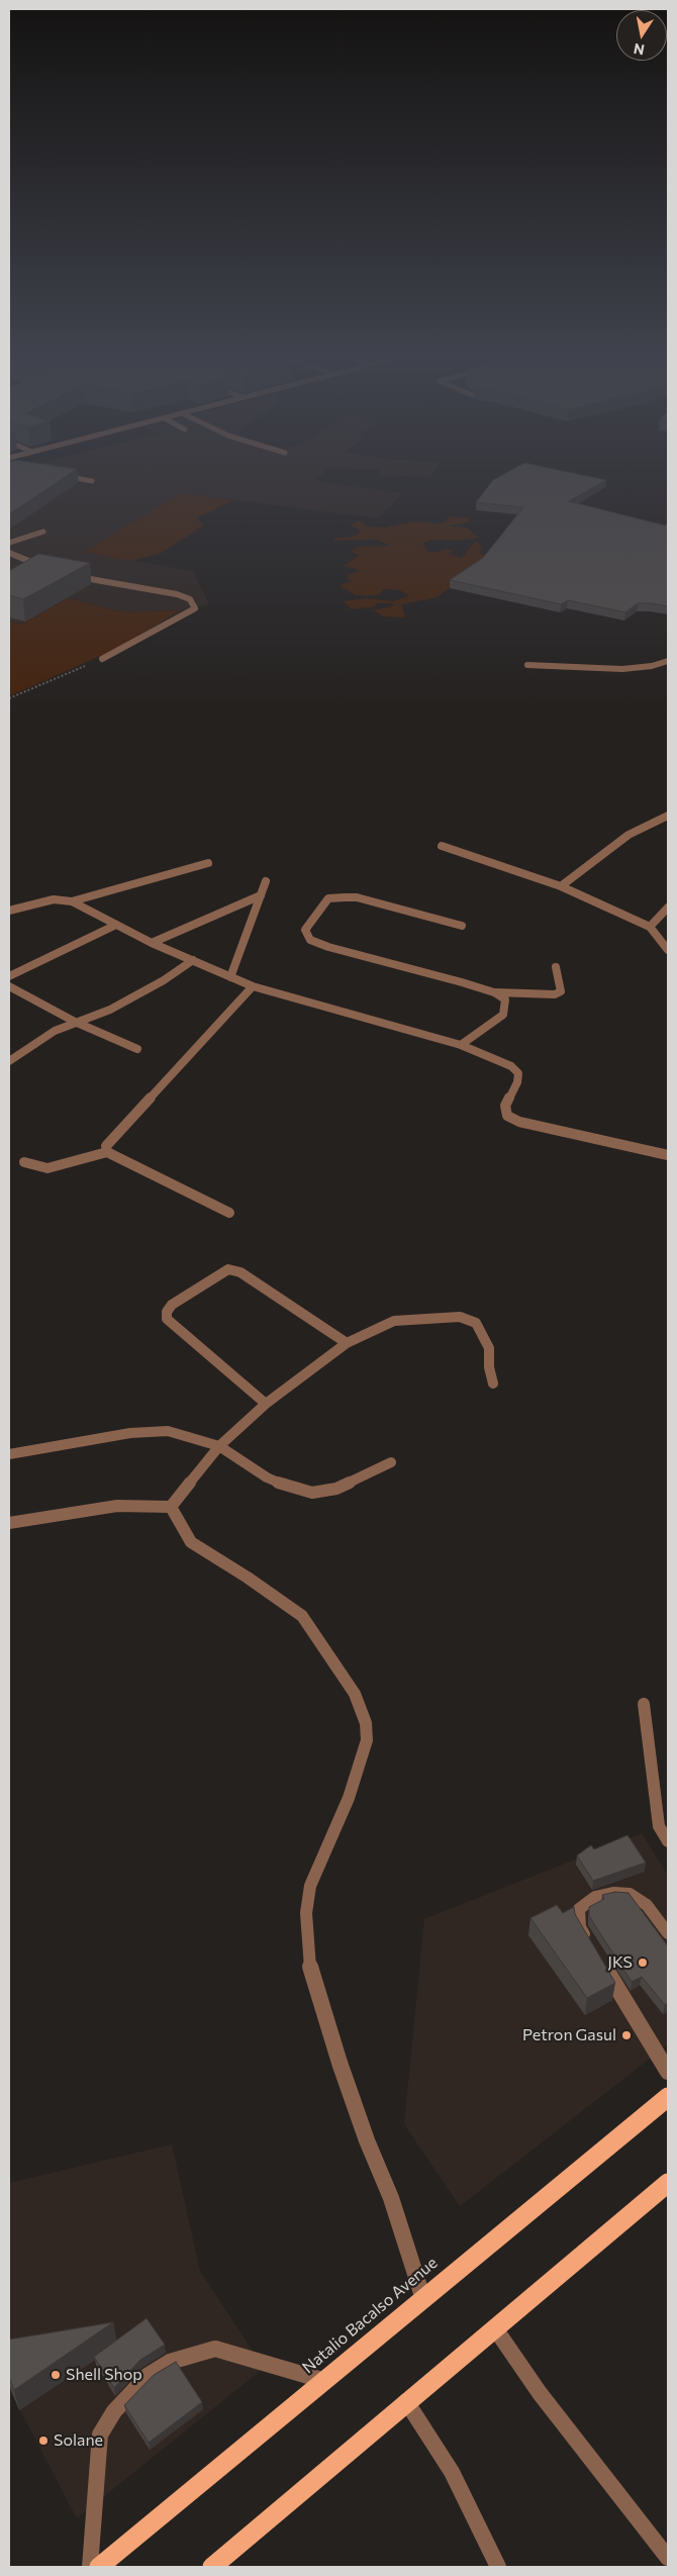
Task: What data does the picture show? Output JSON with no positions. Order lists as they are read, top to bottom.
{
  "streets": {
    "main road": ["Natalio Bacalso Avenue"]
  },
  "places": [
    "JKS",
    "Petron Gasul",
    "Shell Shop",
    "Solane"
  ],
  "north": "bottom"
}
